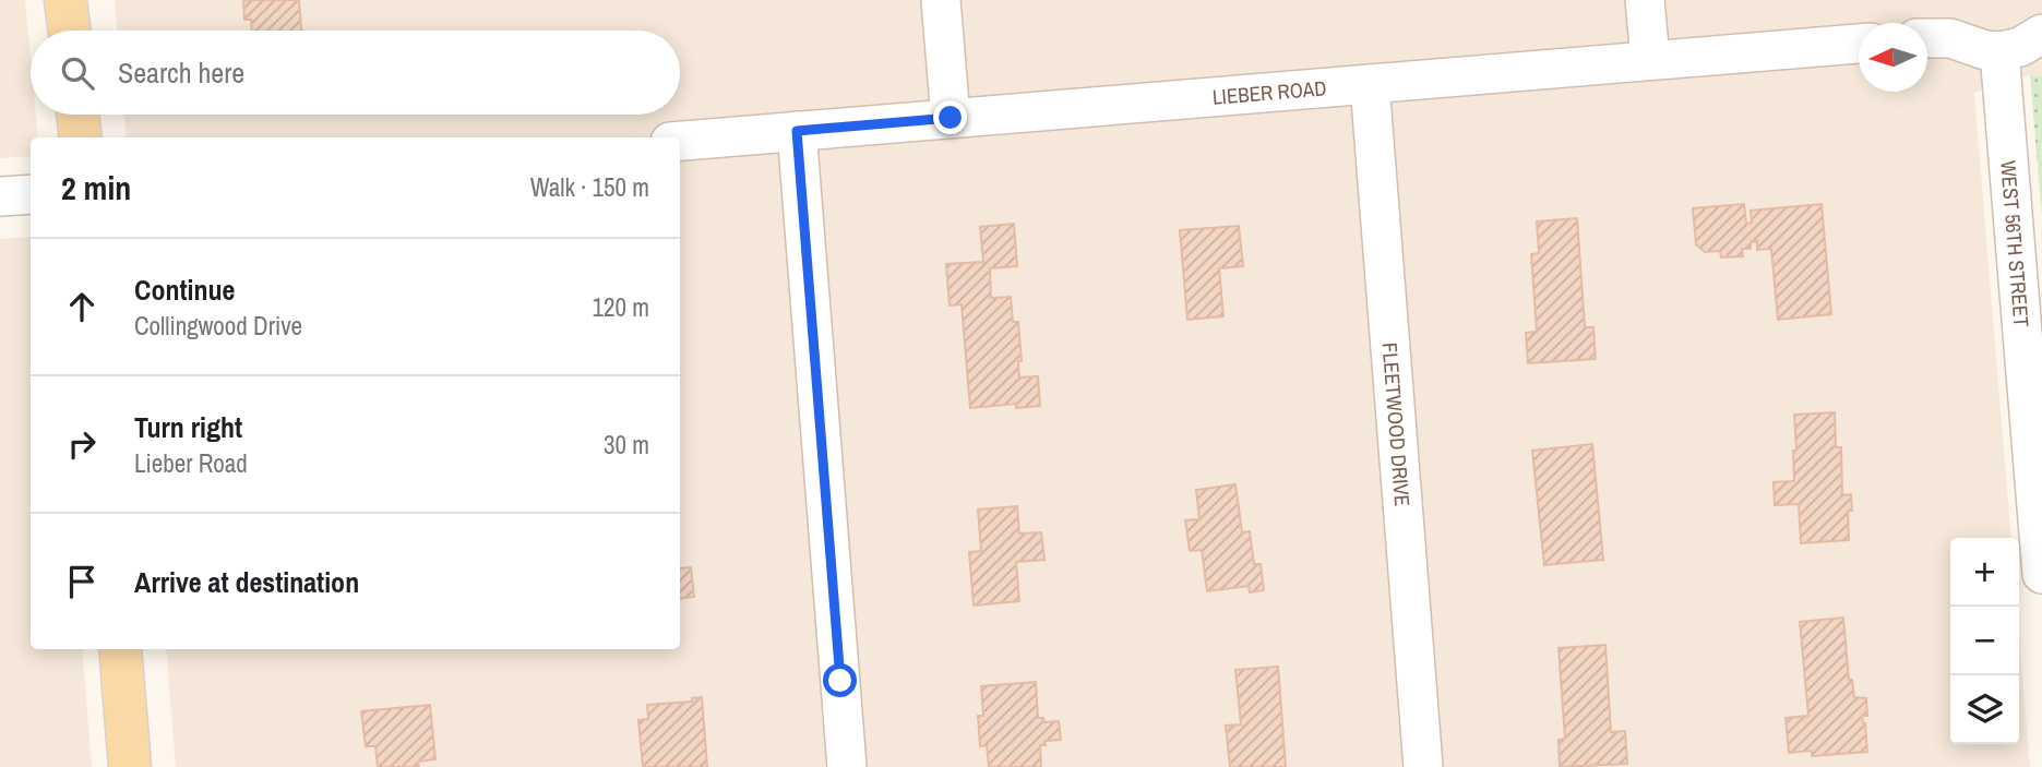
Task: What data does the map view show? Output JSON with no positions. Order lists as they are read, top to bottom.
{
  "streets": {
    "street": ["LIEBER ROAD", "WEST 56TH STREET", "FLEETWOOD DRIVE"]
  },
  "crossings": [
    ["LIEBER ROAD", "FLEETWOOD DRIVE"]
  ],
  "north": "left",
  "page": {
    "search": "Search here",
    "heading": ["2 min", "Walk · 150 m"],
    "list": [
      ["Continue", "Collingwood Drive", "120 m"],
      ["Turn right", "Lieber Road", "30 m"],
      "Arrive at destination"
    ],
    "map_buttons": ["+", "−"]
  }
}
